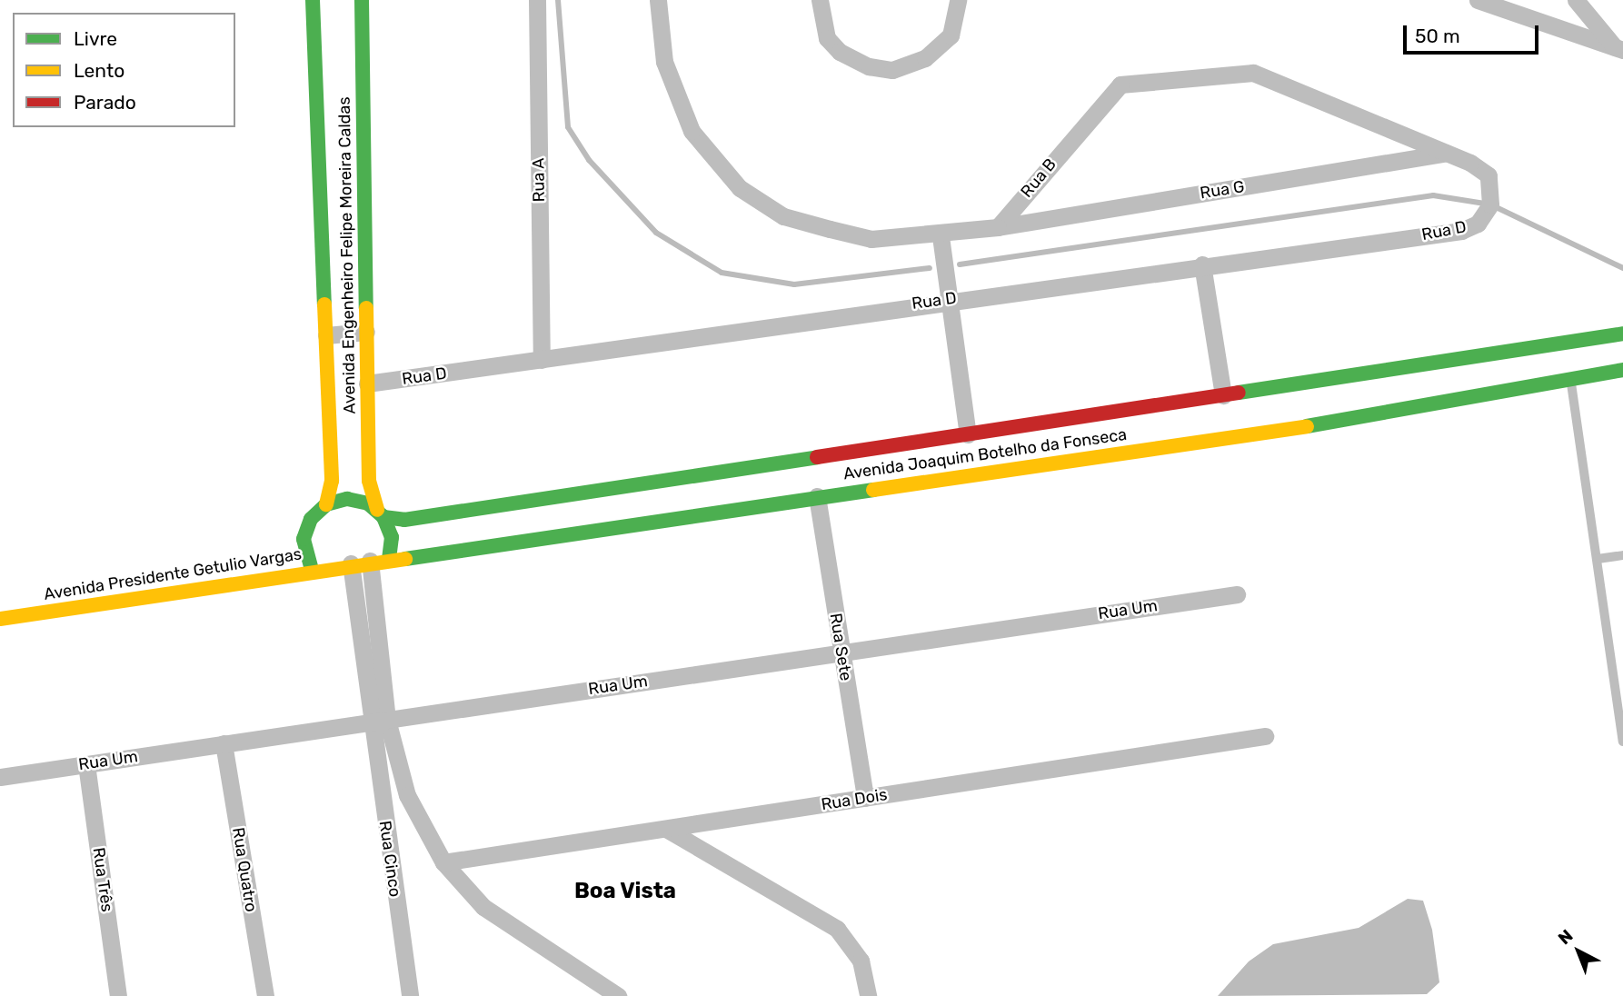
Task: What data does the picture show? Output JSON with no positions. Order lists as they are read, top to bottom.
{
  "streets": {
    "street": [
      "Rua B",
      "Rua A",
      "Rua G",
      "Rua D",
      "Avenida Engenheiro Felipe Moreira Caldas",
      "Avenida Joaquim Botelho da Fonseca",
      "Avenida Presidente Getulio Vargas",
      "Rua Um",
      "Rua Sete",
      "Rua Dois",
      "Rua Cinco",
      "Rua Quatro",
      "Rua Três"
    ]
  },
  "crossings": [
    ["Rua B", "Rua G"],
    ["Rua B", "Rua D"],
    ["Rua A", "Rua D"],
    ["Rua D", "Avenida Engenheiro Felipe Moreira Caldas"],
    ["Avenida Engenheiro Felipe Moreira Caldas", "Avenida Joaquim Botelho da Fonseca"],
    ["Avenida Engenheiro Felipe Moreira Caldas", "Avenida Presidente Getulio Vargas"],
    ["Avenida Joaquim Botelho da Fonseca", "Avenida Presidente Getulio Vargas"],
    ["Avenida Joaquim Botelho da Fonseca", "Rua Sete"],
    ["Rua Um", "Rua Sete"],
    ["Rua Um", "Rua Cinco"],
    ["Rua Um", "Rua Quatro"],
    ["Rua Um", "Rua Três"],
    ["Rua Sete", "Rua Dois"]
  ],
  "districts": ["Boa Vista"],
  "legend": ["Livre", "Lento", "Parado"],
  "scale_bar": "50 m",
  "north": "top left"
}
